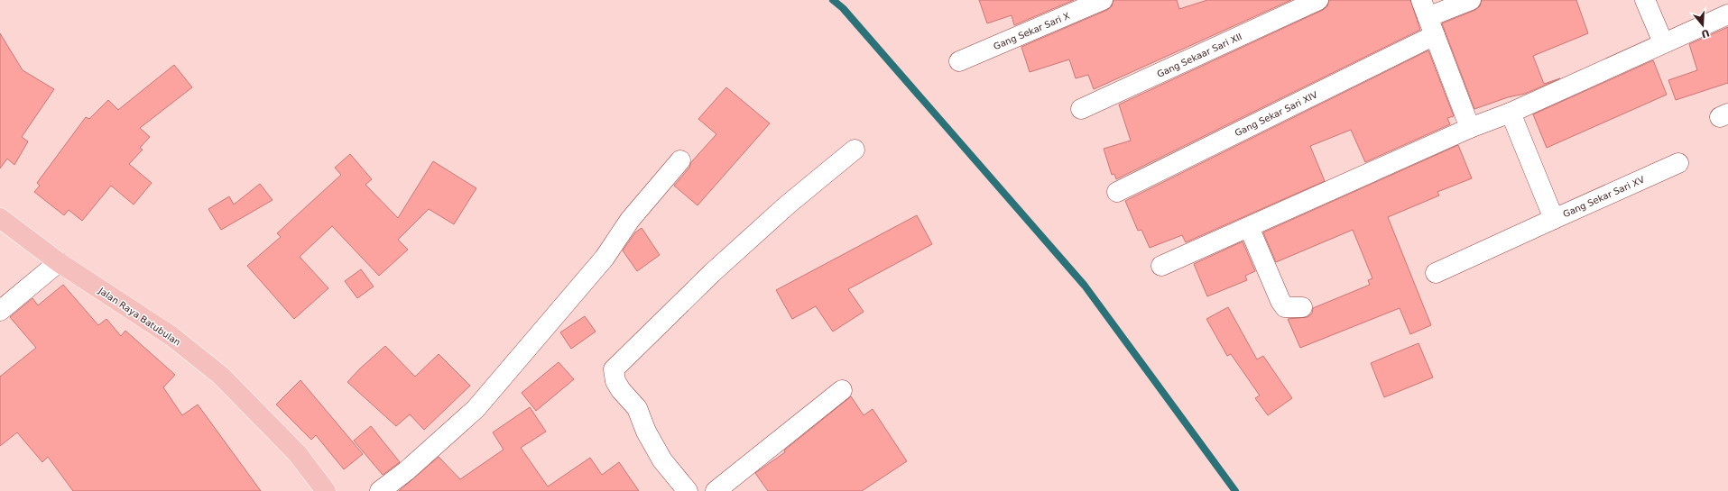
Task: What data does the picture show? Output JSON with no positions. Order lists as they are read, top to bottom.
{
  "streets": {
    "highway": ["Jalan Raya Batubulan"],
    "street": [
      "Gang Sekar Sari X",
      "Gang Sekaar Sari XII",
      "Gang Sekar Sari XIV",
      "Gang Sekar Sari XV"
    ]
  },
  "north": "bottom"
}
